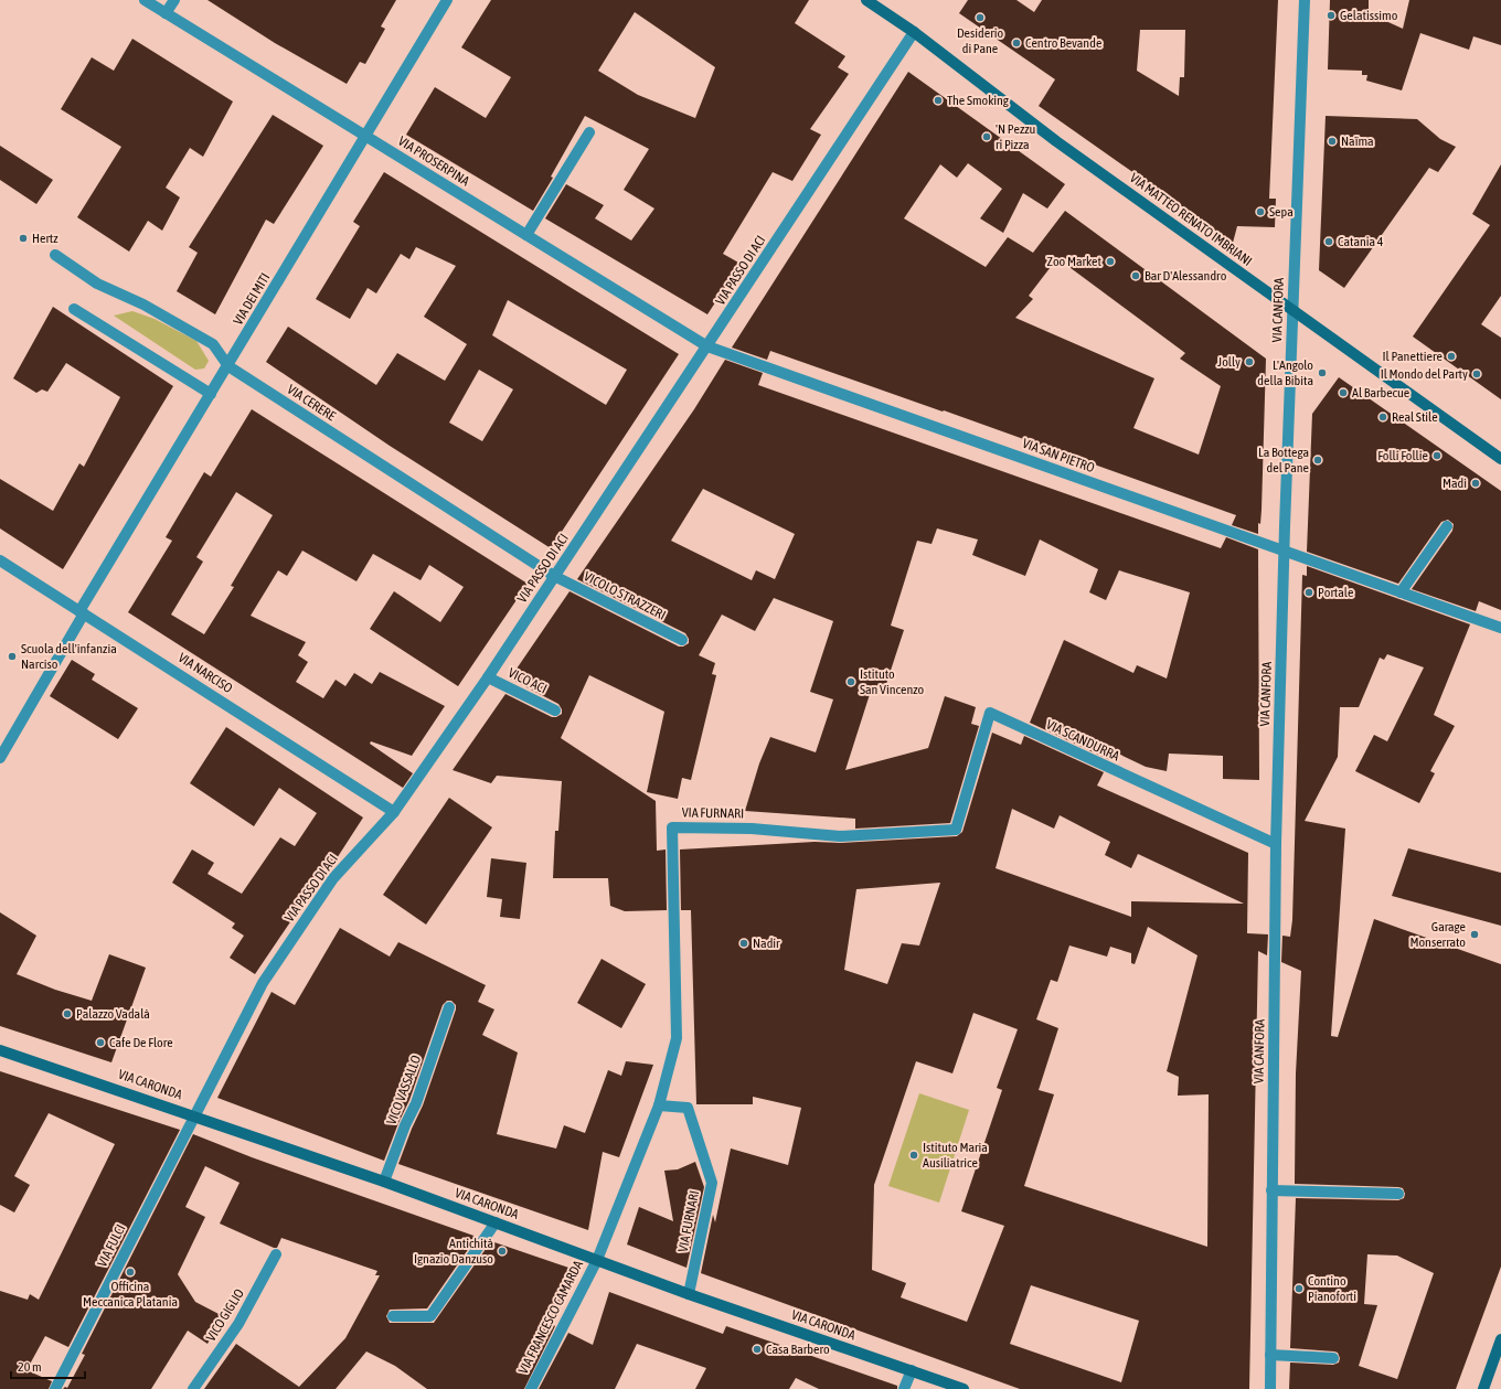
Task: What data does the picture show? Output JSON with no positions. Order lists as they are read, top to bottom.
{
  "streets": {
    "main road": ["VIA MATTEO RENATO IMBRIANI", "VIA CARONDA"],
    "street": [
      "VIA PROSERPINA",
      "VIA PASSO DI ACI",
      "VIA DEI MITI",
      "VIA CANFORA",
      "VIA CERERE",
      "VIA SAN PIETRO",
      "VICOLO STRAZZERI",
      "VIA NARCISO",
      "VICO ACI",
      "VIA SCANDURRA",
      "VIA FURNARI",
      "VICO VASSALLO",
      "VIA FULCI",
      "VICO GIGLIO",
      "VIA FRANCESCO CAMARDA"
    ]
  },
  "crossings": [
    ["VIA PROSERPINA", "VIA PASSO DI ACI"],
    ["VIA PROSERPINA", "VIA DEI MITI"],
    ["VIA PROSERPINA", "VIA SAN PIETRO"],
    ["VIA MATTEO RENATO IMBRIANI", "VIA PASSO DI ACI"],
    ["VIA MATTEO RENATO IMBRIANI", "VIA CANFORA"],
    ["VIA PASSO DI ACI", "VIA CERERE"],
    ["VIA PASSO DI ACI", "VIA SAN PIETRO"],
    ["VIA PASSO DI ACI", "VICOLO STRAZZERI"],
    ["VIA PASSO DI ACI", "VIA NARCISO"],
    ["VIA PASSO DI ACI", "VICO ACI"],
    ["VIA PASSO DI ACI", "VIA CARONDA"],
    ["VIA PASSO DI ACI", "VIA FULCI"],
    ["VIA DEI MITI", "VIA CERERE"],
    ["VIA DEI MITI", "VIA NARCISO"],
    ["VIA CANFORA", "VIA SAN PIETRO"],
    ["VIA CANFORA", "VIA SCANDURRA"],
    ["VIA CERERE", "VICOLO STRAZZERI"],
    ["VIA SCANDURRA", "VIA FURNARI"],
    ["VIA FURNARI", "VIA CARONDA"],
    ["VIA FURNARI", "VIA FRANCESCO CAMARDA"],
    ["VIA CARONDA", "VICO VASSALLO"],
    ["VIA CARONDA", "VIA FULCI"],
    ["VIA CARONDA", "VIA FRANCESCO CAMARDA"]
  ],
  "places": [
    "Gelatissimo",
    "Desiderio di Pane",
    "Centro Bevande",
    "The Smoking",
    "'N Pezzu ri Pizza",
    "Naïma",
    "Sepa",
    "Hertz",
    "Catania 4",
    "Zoo Market",
    "Bar D'Alessandro",
    "Il Panettiere",
    "Jolly",
    "L'Angolo della Bibita",
    "Il Mondo del Party",
    "Al Barbecue",
    "Real Stile",
    "Folli Follie",
    "La Bottega del Pane",
    "Madì",
    "Portale",
    "Scuola dell'infanzia Narciso",
    "Istituto San Vincenzo",
    "Garage Monserrato",
    "Nadir",
    "Palazzo Vadalà",
    "Cafe De Flore",
    "Istituto Maria Ausiliatrice",
    "Antichità Ignazio Danzuso",
    "Officina Meccanica Platania",
    "Contino Pianoforti",
    "Casa Barbero"
  ],
  "scale_bar": "20 m"
}
